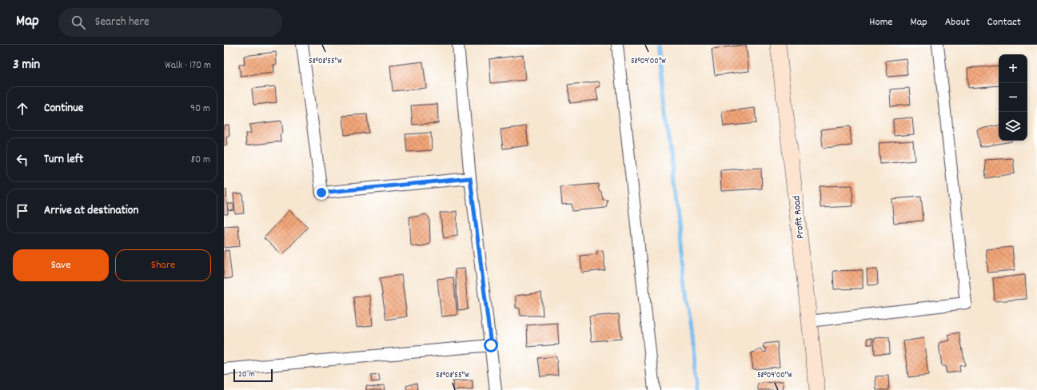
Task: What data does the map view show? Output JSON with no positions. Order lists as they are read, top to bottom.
{
  "streets": {
    "street": ["Profit Road"]
  },
  "scale_bar": "20 m",
  "page": {
    "header": "Map",
    "search": "Search here",
    "nav": [
      "Home",
      "Map",
      "About",
      "Contact"
    ],
    "heading": ["3 min", "Walk · 170 m"],
    "map_buttons": ["+", "−"],
    "list": [
      ["Continue", "90 m"],
      ["Turn left", "80 m"],
      "Arrive at destination"
    ],
    "buttons": ["Save", "Share"],
    "scale": "20 m"
  },
  "coordinates": ["58°08'55\"W", "58°09'00\"W"]
}
